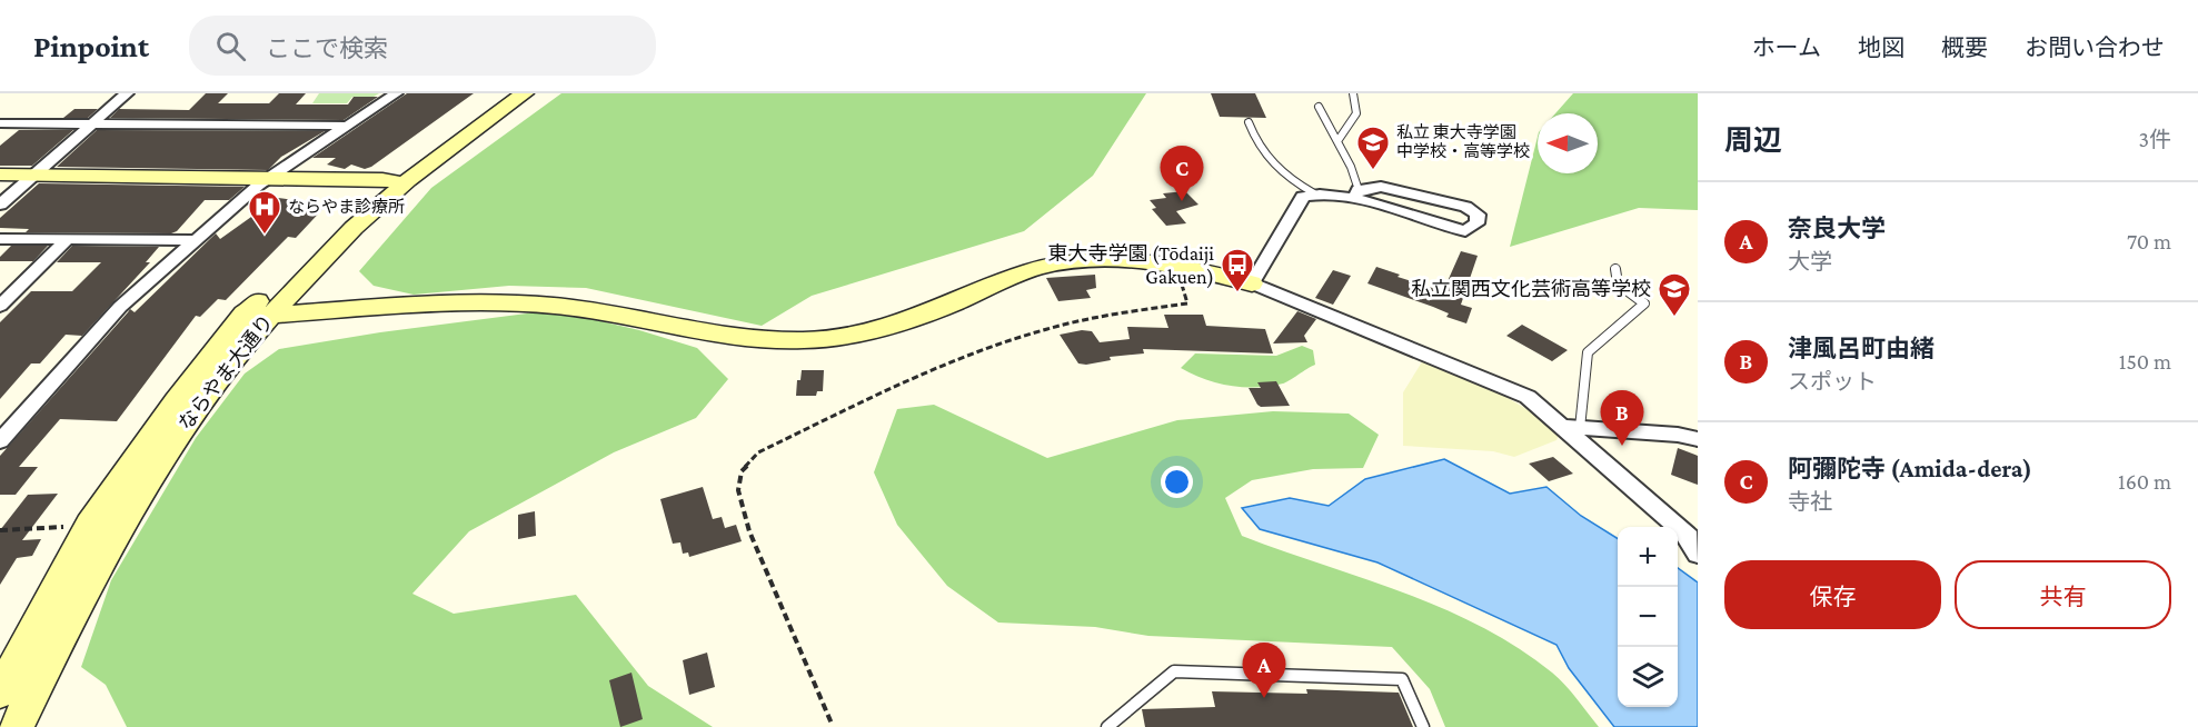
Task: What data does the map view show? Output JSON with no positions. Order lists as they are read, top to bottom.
{
  "streets": {
    "street": ["ならやま大通り"]
  },
  "places": {
    "school or university": ["私立 東大寺学園 中学校・高等学校", "私立関西文化芸術高等学校"],
    "hospital": ["ならやま診療所"],
    "bus stop": ["東大寺学園 (Tōdaiji Gakuen)"]
  },
  "north": "left",
  "page": {
    "header": "Pinpoint",
    "search": "ここで検索",
    "nav": [
      "ホーム",
      "地図",
      "概要",
      "お問い合わせ"
    ],
    "heading": ["周辺", "3件"],
    "pins": ["C", "B", "A"],
    "list": [
      {
        "mark": "A",
        "name": "奈良大学",
        "note": "大学",
        "value": "70 m"
      },
      {
        "mark": "B",
        "name": "津風呂町由緒",
        "note": "スポット",
        "value": "150 m"
      },
      {
        "mark": "C",
        "name": "阿彌陀寺 (Amida-dera)",
        "note": "寺社",
        "value": "160 m"
      }
    ],
    "map_buttons": ["+", "−"],
    "buttons": ["保存", "共有"]
  }
}
